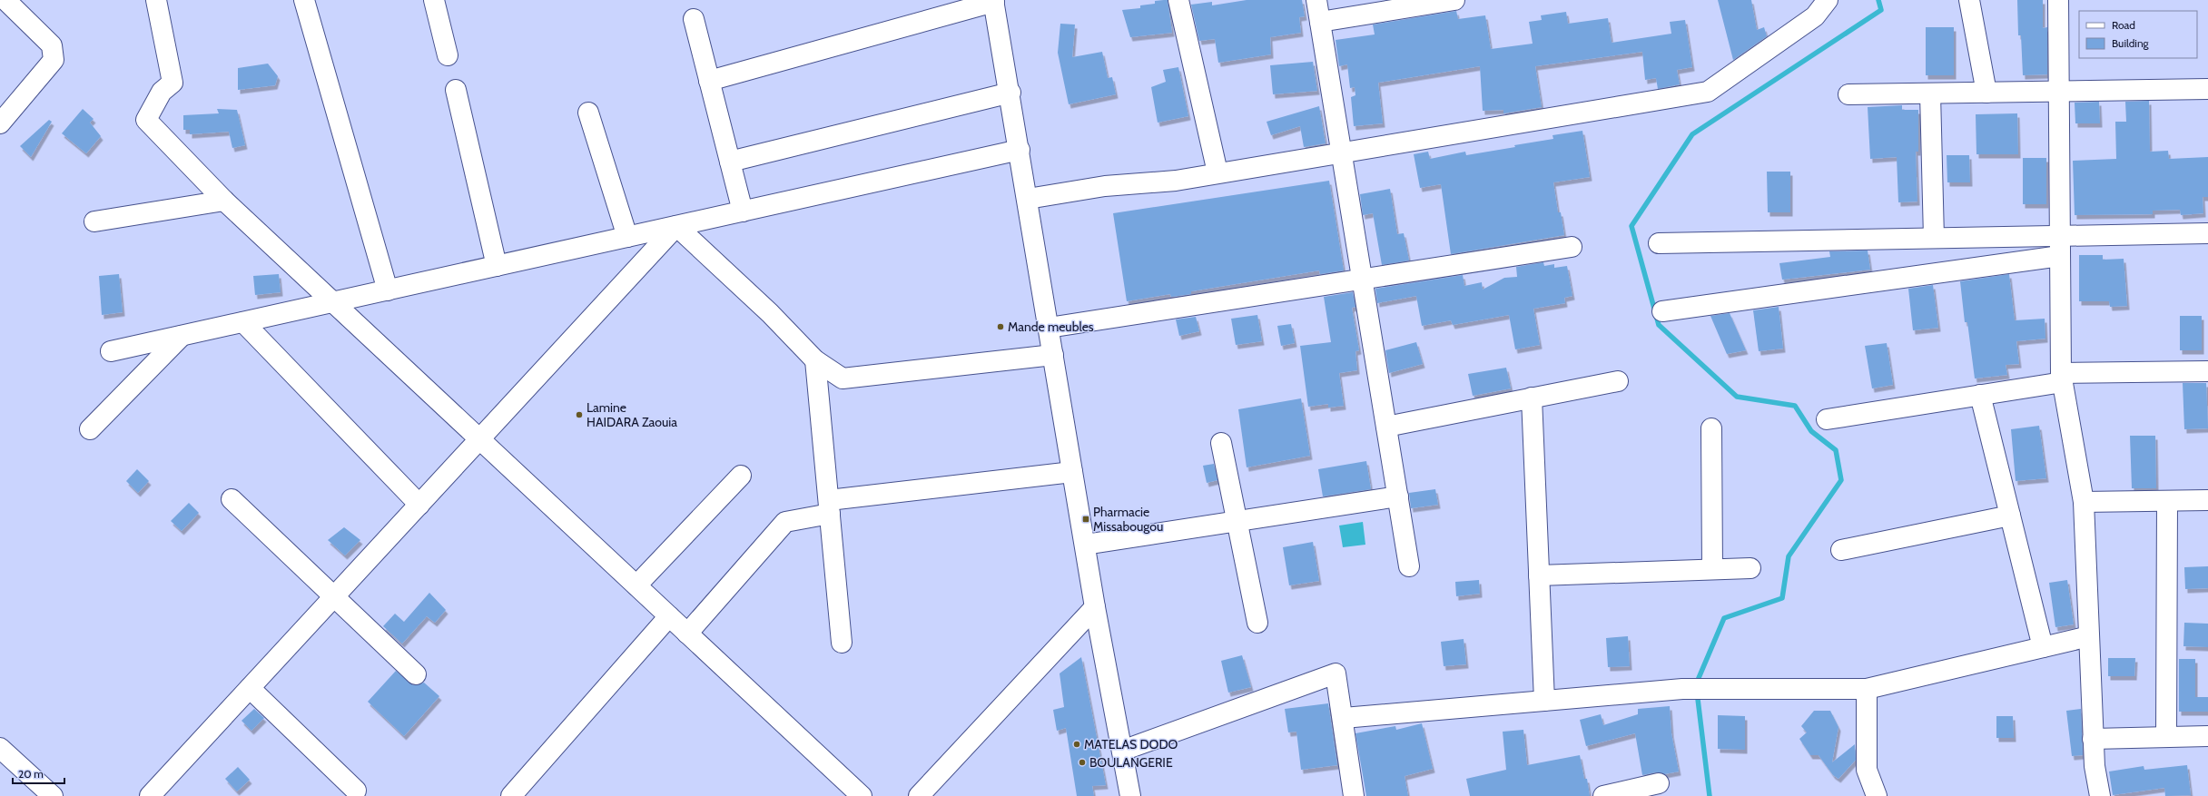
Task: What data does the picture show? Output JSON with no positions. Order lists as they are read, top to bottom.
{
  "places": {
    "other": [
      "Mande meubles",
      "Lamine HAIDARA Zaouia",
      "MATELAS DODO",
      "BOULANGERIE"
    ],
    "transit": ["Pharmacie Missabougou"]
  },
  "legend": ["Road", "Building"],
  "scale_bar": "20 m"
}
